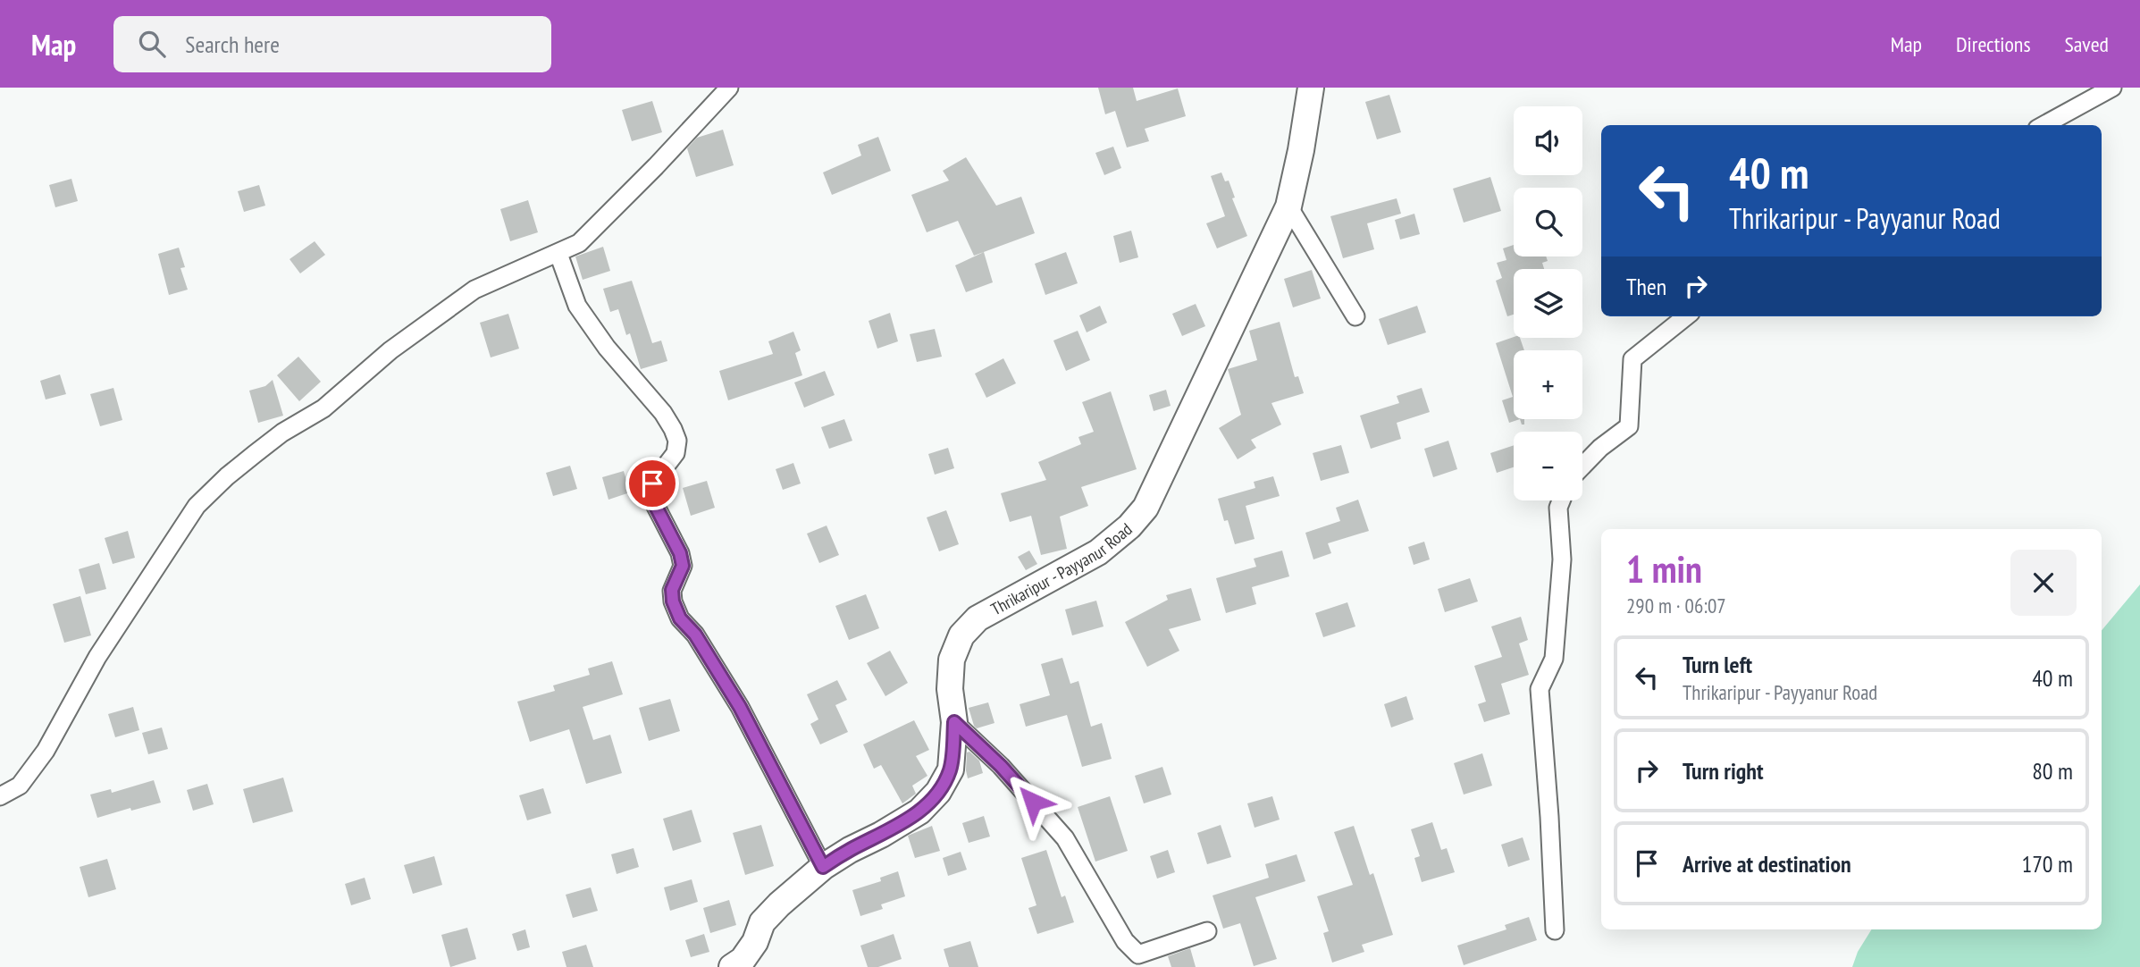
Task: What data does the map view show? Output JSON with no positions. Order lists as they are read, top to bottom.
{
  "streets": {
    "main road": ["Thrikaripur - Payyanur Road"]
  },
  "page": {
    "header": "Map",
    "search": "Search here",
    "nav": ["Map", "Directions", "Saved"],
    "map_buttons": ["+", "−"],
    "turn": ["40 m", "Thrikaripur - Payyanur Road"],
    "then": "Then",
    "heading": ["1 min", "290 m · 06:07"],
    "list": [
      {
        "name": "Turn left",
        "note": "Thrikaripur - Payyanur Road",
        "value": "40 m"
      },
      {
        "name": "Turn right",
        "value": "80 m"
      },
      {
        "name": "Arrive at destination",
        "value": "170 m"
      }
    ]
  }
}
